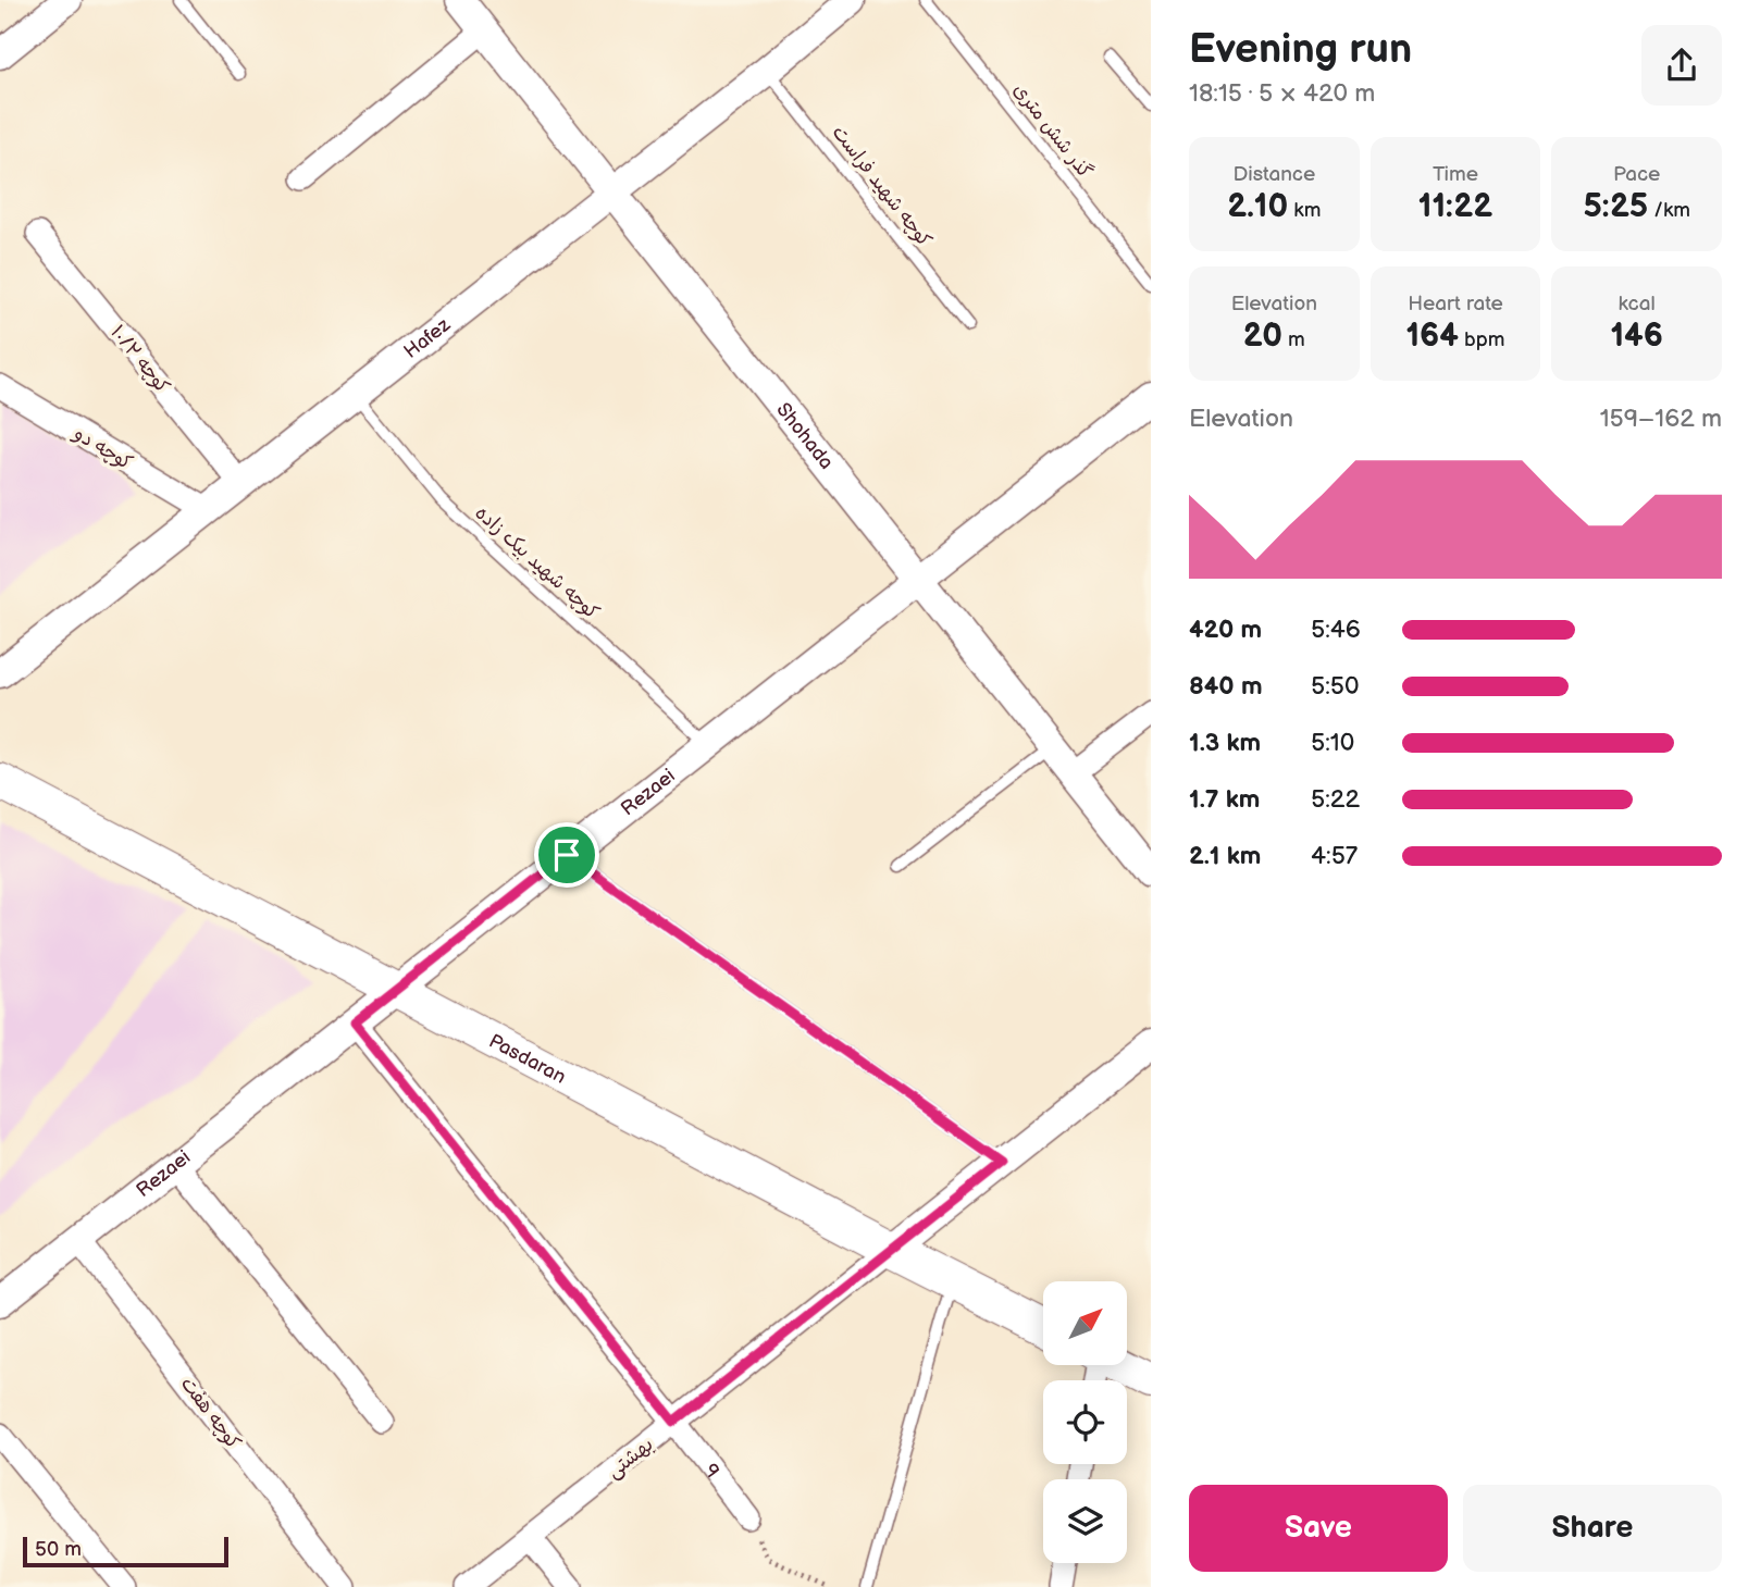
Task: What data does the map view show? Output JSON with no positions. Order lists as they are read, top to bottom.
{
  "streets": {
    "main road": ["Pasdaran"],
    "street": [
      "Hafez",
      "کوچه ۱۰/۲",
      "Shohada",
      "کوچه دو",
      "Rezaei",
      "کوچه هفت",
      "بهشتی",
      "9"
    ],
    "lane": ["گذر شش متری", "کوچه شهید فراست", "کوچه شهید بیک زاده"]
  },
  "crossings": [
    ["کوچه شهید فراست", "Hafez"],
    ["Hafez", "کوچه ۱۰/۲"],
    ["Hafez", "Shohada"],
    ["Hafez", "کوچه دو"],
    ["Hafez", "کوچه شهید بیک زاده"],
    ["Shohada", "Rezaei"],
    ["کوچه شهید بیک زاده", "Rezaei"],
    ["Rezaei", "Pasdaran"],
    ["Rezaei", "کوچه هفت"],
    ["Rezaei", "9"],
    ["Pasdaran", "بهشتی"],
    ["بهشتی", "9"]
  ],
  "scale_bar": "50 m",
  "north": "top right",
  "page": {
    "heading": ["Evening run", "18:15 · 5 × 420 m"],
    "stats": [
      ["Distance", "2.10 km"],
      ["Time", "11:22"],
      ["Pace", "5:25 /km"],
      ["Elevation", "20 m"],
      ["Heart rate", "164 bpm"],
      ["kcal", "146"]
    ],
    "chart": ["Elevation", "159–162 m"],
    "list": [
      {
        "name": "420 m",
        "note": "5:46"
      },
      {
        "name": "840 m",
        "note": "5:50"
      },
      {
        "name": "1.3 km",
        "note": "5:10"
      },
      {
        "name": "1.7 km",
        "note": "5:22"
      },
      {
        "name": "2.1 km",
        "note": "4:57"
      }
    ],
    "buttons": ["Save", "Share"],
    "scale": "50 m"
  }
}
